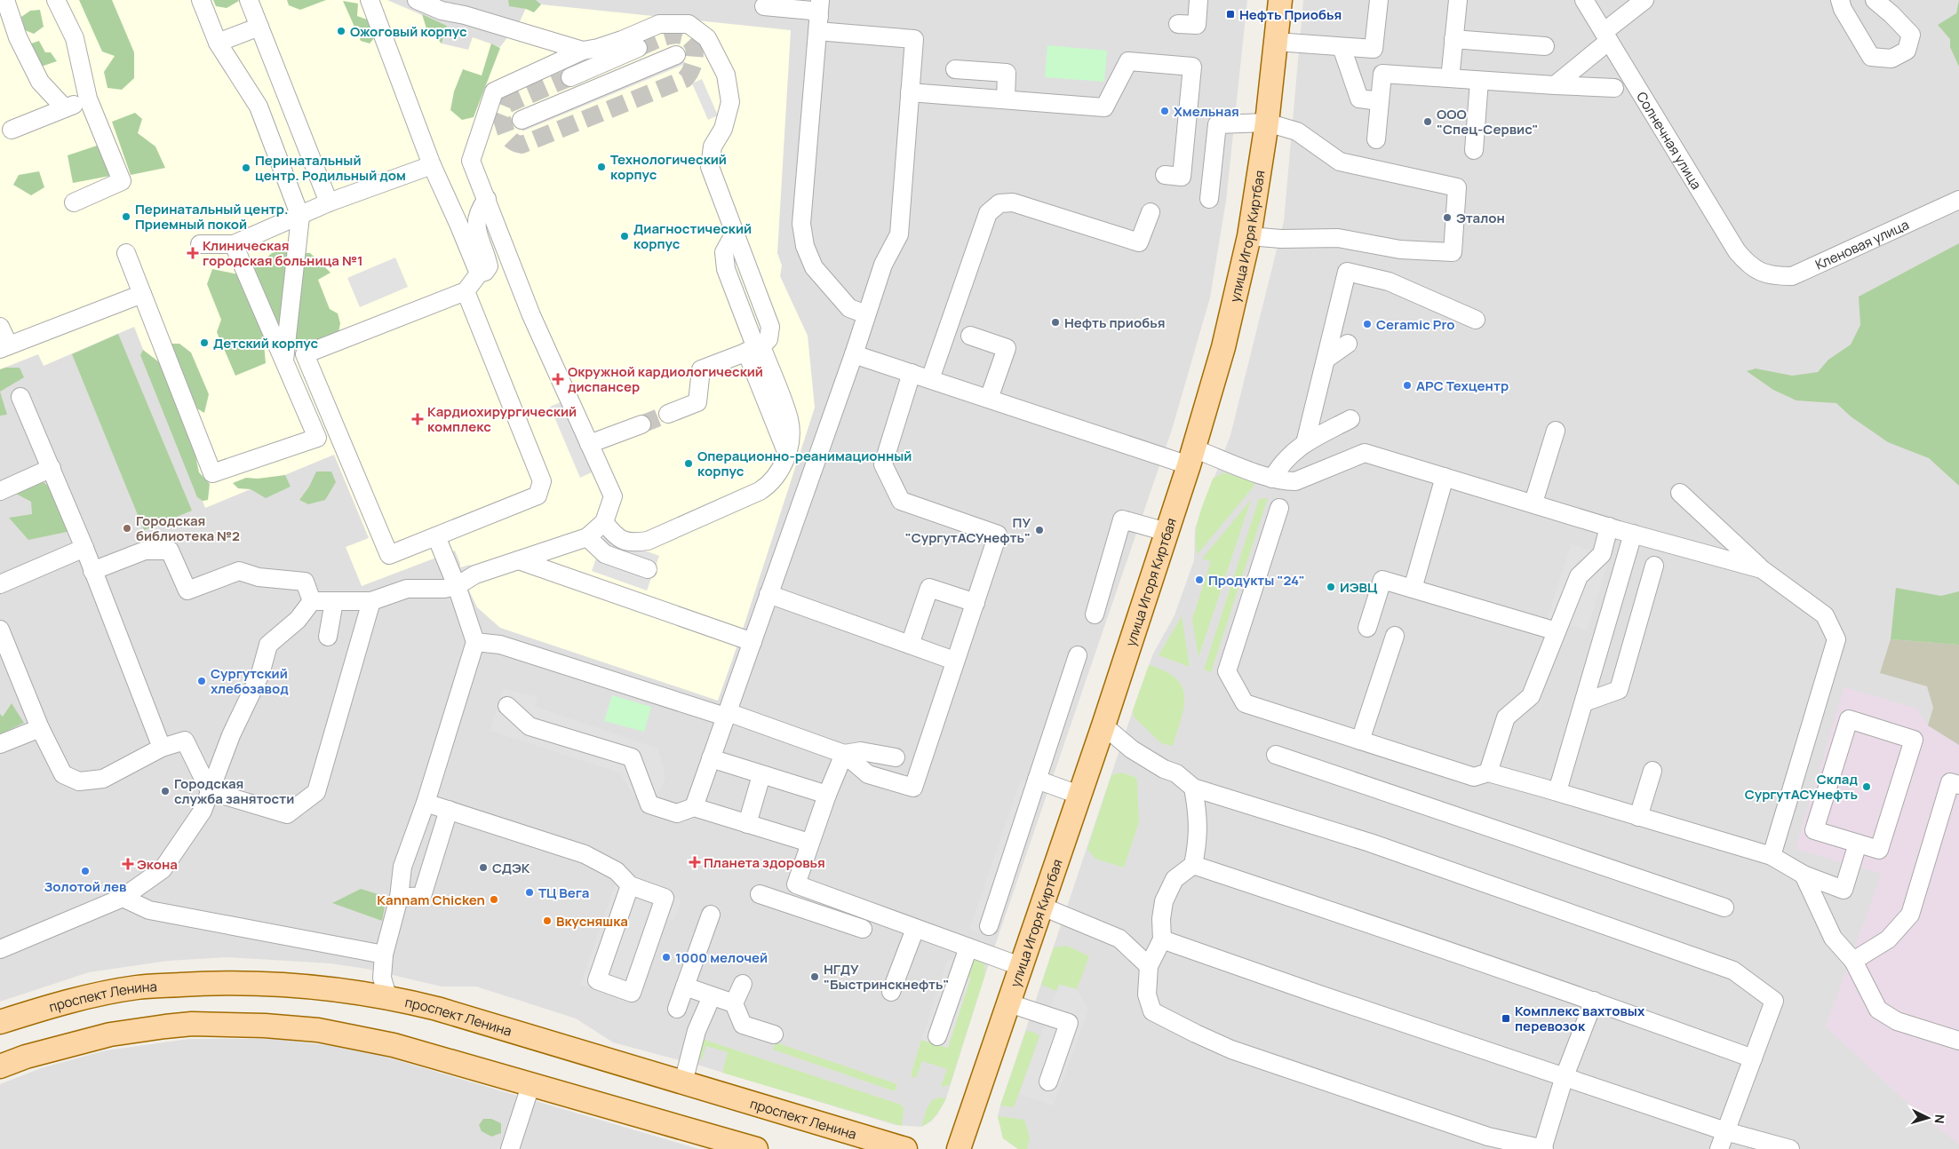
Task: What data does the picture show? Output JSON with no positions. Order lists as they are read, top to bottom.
{
  "streets": {
    "main road": ["улица Игоря Киртбая", "проспект Ленина"],
    "street": ["Солнечная улица", "Кленовая улица"]
  },
  "crossings": [
    ["Солнечная улица", "Кленовая улица"]
  ],
  "places": {
    "transit": ["Нефть Приобья", "Комплекс вахтовых перевозок"],
    "other": [
      "Ожоговый корпус",
      "Хмельная",
      "ООО \"Спец-Сервис\"",
      "Технологический корпус",
      "Перинатальный центр. Родильный дом",
      "Перинатальный центр. Приемный покой",
      "Эталон",
      "Диагностический корпус",
      "Нефть приобья",
      "Ceramic Pro",
      "Детский корпус",
      "АРС Техцентр",
      "Операционно-реанимационный корпус",
      "Городская библиотека №2",
      "ПУ \"СургутАСУнефть\"",
      "Продукты \"24\"",
      "ИЭВЦ",
      "Сургутский хлебозавод",
      "Склад СургутАСУнефть",
      "Городская служба занятости",
      "СДЭК",
      "Золотой лев",
      "ТЦ Вега",
      "Kannam Chicken",
      "Вкусняшка",
      "1000 мелочей",
      "НГДУ \"Быстринскнефть\""
    ],
    "health": [
      "Клиническая городская больница №1",
      "Окружной кардиологический диспансер",
      "Кардиохирургический комплекс",
      "Планета здоровья",
      "Экона"
    ]
  },
  "north": "right"
}
